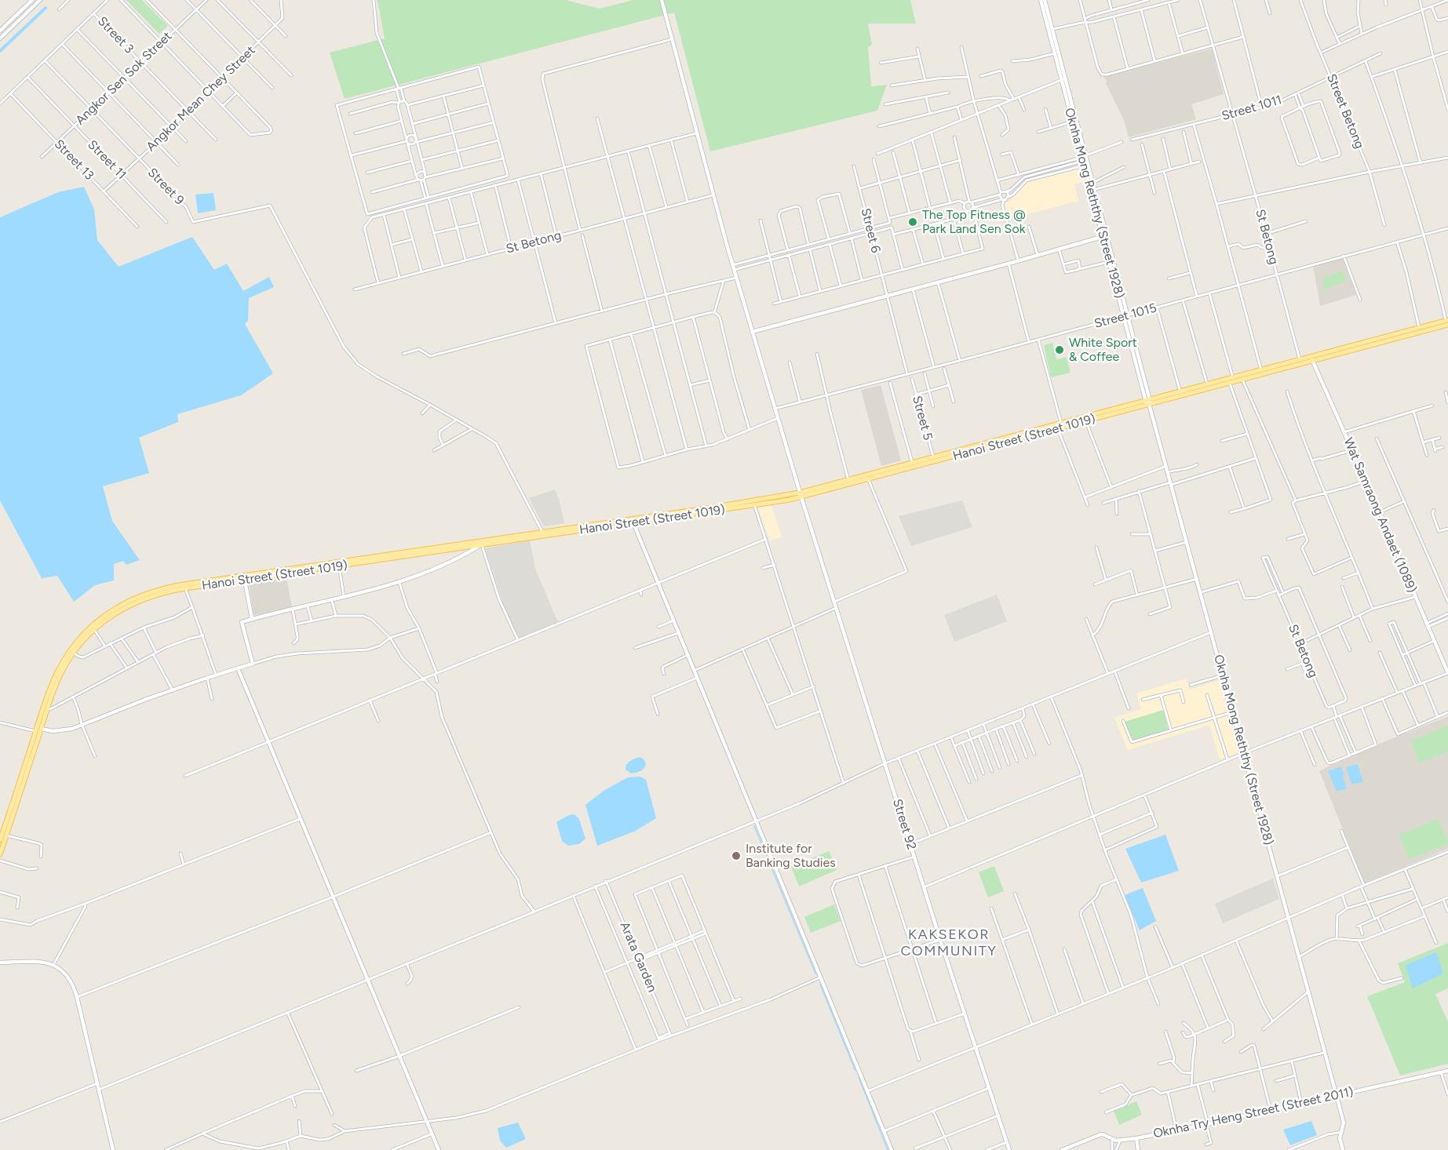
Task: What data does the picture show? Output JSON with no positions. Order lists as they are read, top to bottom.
{
  "streets": {
    "main road": [
      "Oknha Mong Reththy (Street 1928)",
      "Hanoi Street (Street 1019)",
      "Wat Samraong Andaet (1089)",
      "Street 92",
      "Oknha Try Heng Street (Street 2011)"
    ],
    "street": [
      "Street 3",
      "Angkor Sen Sok Street",
      "Angkor Mean Chey Street",
      "Street 1011",
      "Street Betong",
      "Street 13",
      "Street 11",
      "Street 9",
      "Street 6",
      "St Betong",
      "Street 1015",
      "Street 5",
      "Arata Garden"
    ]
  },
  "crossings": [
    ["Street 3", "Angkor Sen Sok Street"],
    ["Street 3", "Angkor Mean Chey Street"],
    ["Angkor Sen Sok Street", "Street 13"],
    ["Angkor Sen Sok Street", "Street 11"],
    ["Angkor Sen Sok Street", "Street 9"],
    ["Angkor Mean Chey Street", "Street 13"],
    ["Angkor Mean Chey Street", "Street 11"],
    ["Angkor Mean Chey Street", "Street 9"],
    ["Street 1011", "Street Betong"],
    ["Street 1011", "St Betong"],
    ["Oknha Mong Reththy (Street 1928)", "Street 1015"],
    ["Oknha Mong Reththy (Street 1928)", "Hanoi Street (Street 1019)"],
    ["Oknha Mong Reththy (Street 1928)", "Oknha Try Heng Street (Street 2011)"],
    ["St Betong", "Street 1015"],
    ["St Betong", "Hanoi Street (Street 1019)"],
    ["St Betong", "Street 92"],
    ["Street 1015", "Street 92"],
    ["Street 5", "Hanoi Street (Street 1019)"],
    ["Hanoi Street (Street 1019)", "Wat Samraong Andaet (1089)"],
    ["Hanoi Street (Street 1019)", "Street 92"]
  ],
  "districts": ["KAKSEKOR COMMUNITY"],
  "places": ["The Top Fitness @ Park Land Sen Sok", "White Sport & Coffee", "Institute for Banking Studies"]
}
